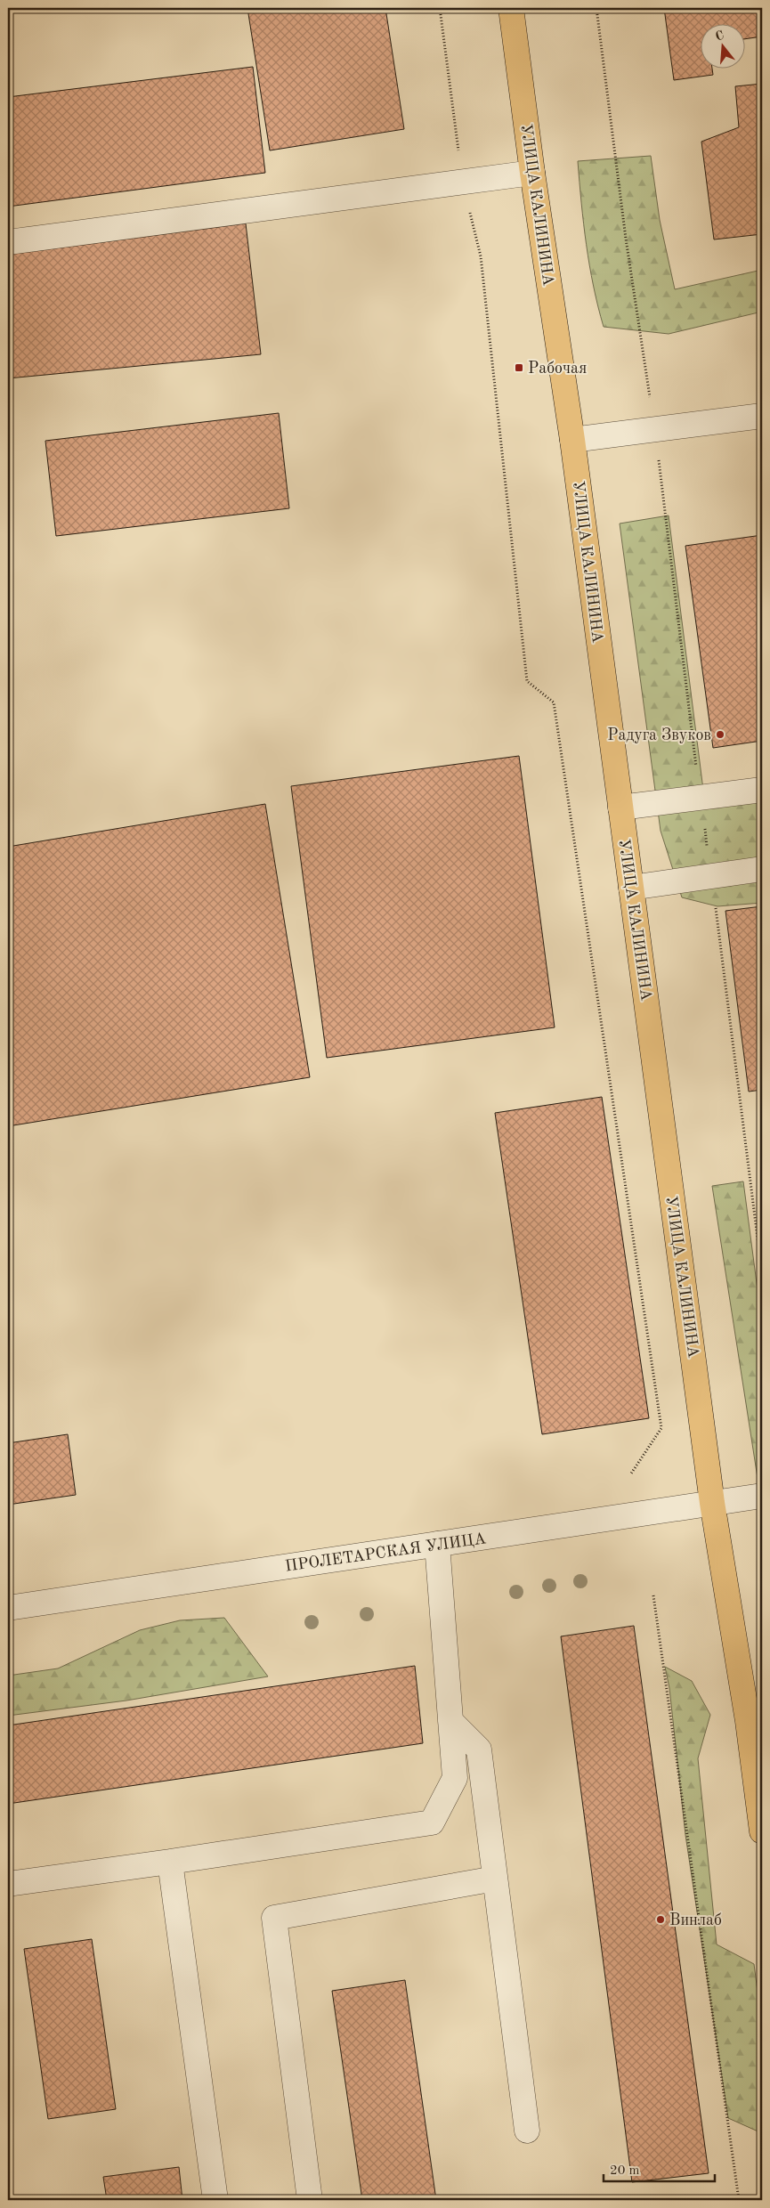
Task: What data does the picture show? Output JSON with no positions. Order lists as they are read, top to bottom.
{
  "streets": {
    "main road": ["УЛИЦА КАЛИНИНА"],
    "street": ["ПРОЛЕТАРСКАЯ УЛИЦА"]
  },
  "crossings": [
    ["УЛИЦА КАЛИНИНА", "ПРОЛЕТАРСКАЯ УЛИЦА"]
  ],
  "places": {
    "transit": ["Рабочая"],
    "other": ["Радуга Звуков", "Винлаб"]
  },
  "scale_bar": "20 m",
  "north": "top"
}
